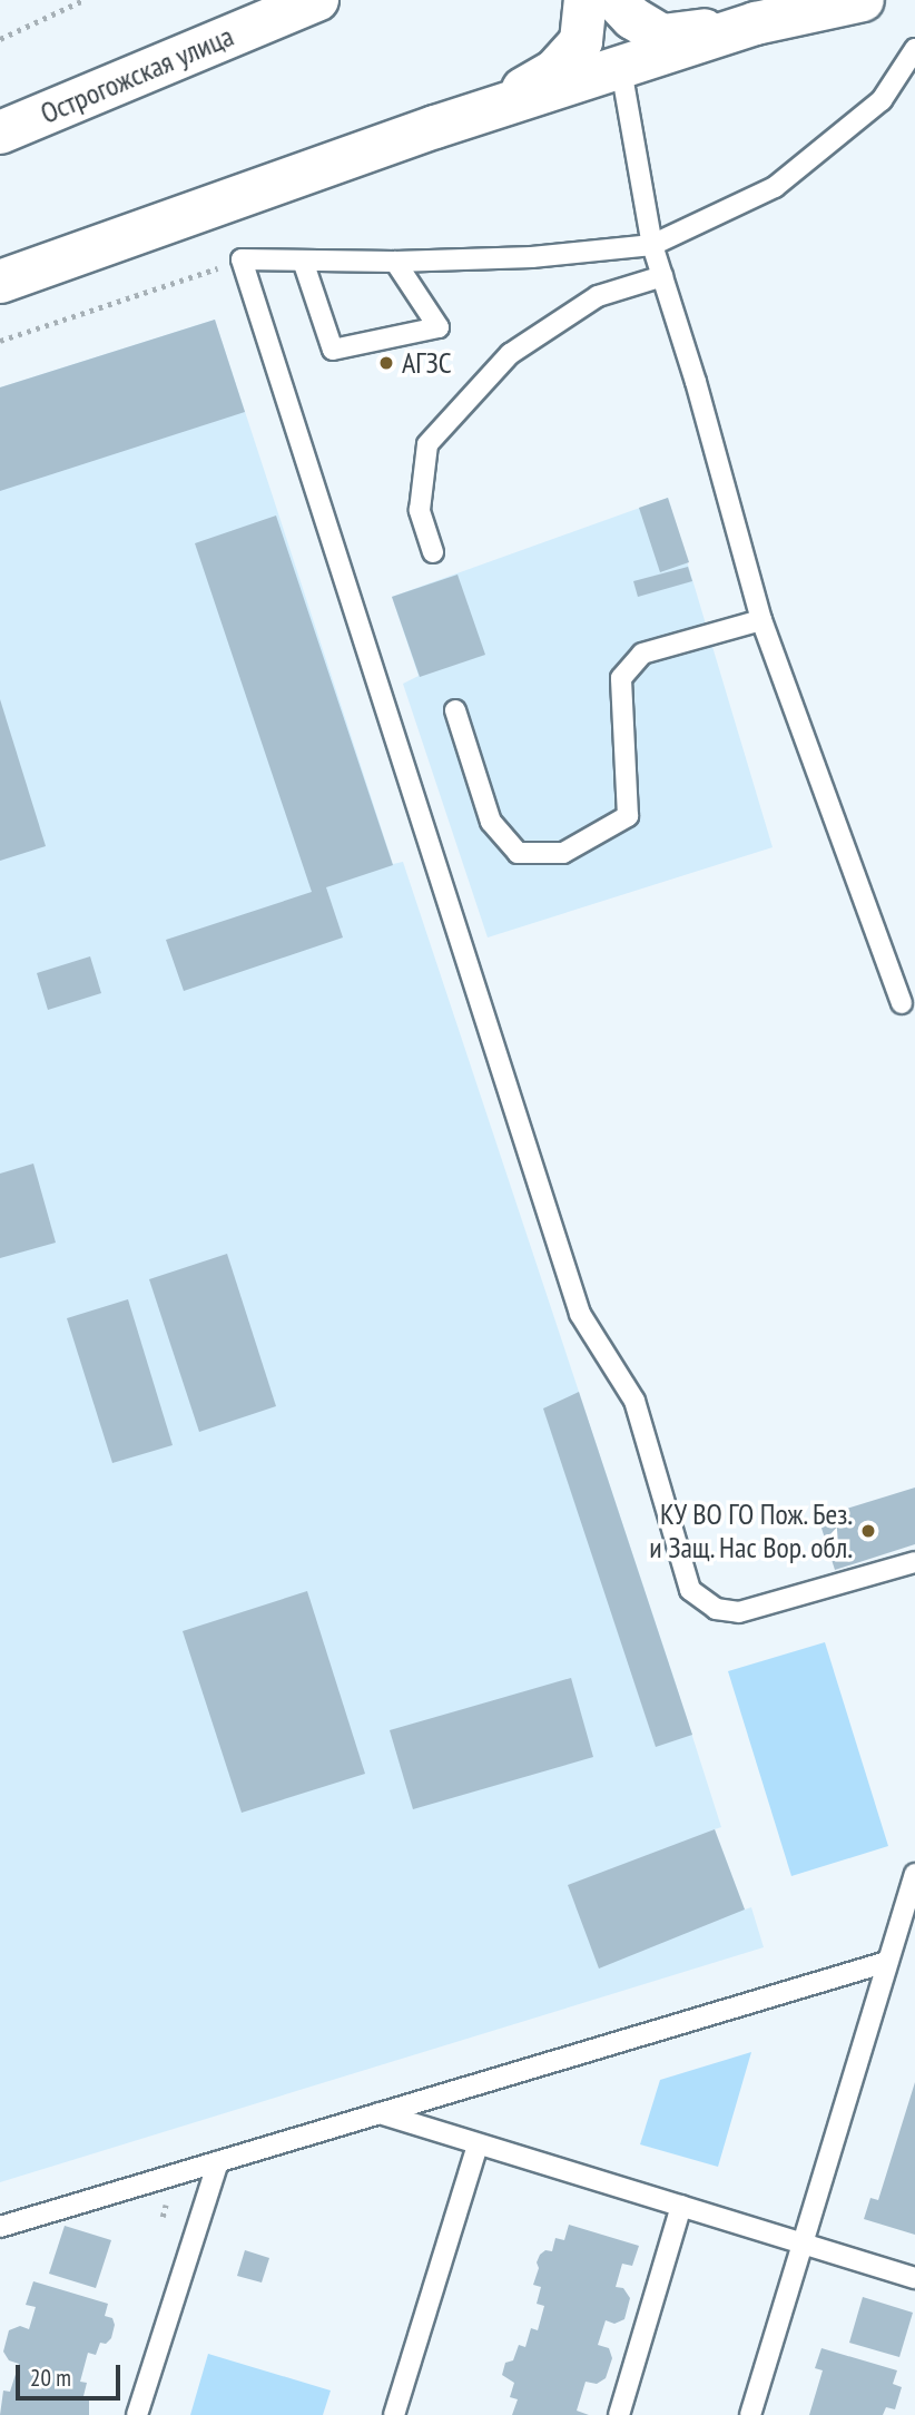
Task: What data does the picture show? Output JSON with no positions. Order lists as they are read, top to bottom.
{
  "streets": {
    "street": ["Острогожская улица"]
  },
  "places": ["АГЗС", "КУ ВО ГО Пож. Без. и Защ. Нас Вор. обл."],
  "scale_bar": "20 m"
}
